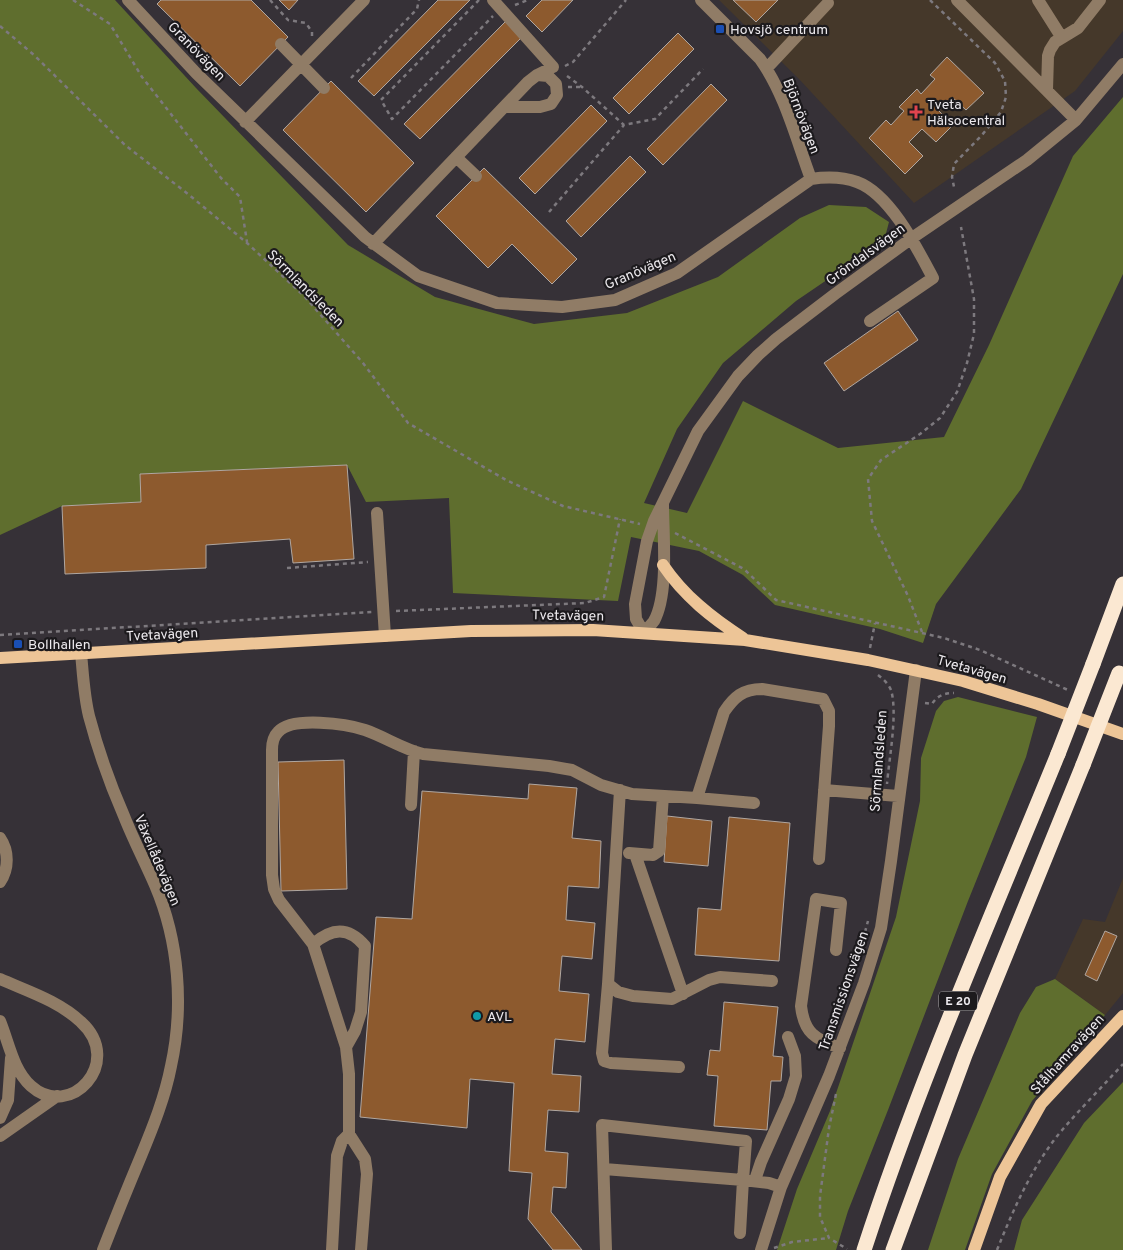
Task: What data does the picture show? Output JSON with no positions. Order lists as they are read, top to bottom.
{
  "streets": {
    "highway": ["E 20"],
    "main road": ["Tvetavägen", "Stålhamravägen"],
    "street": [
      "Granövägen",
      "Björnövägen",
      "Gröndalsvägen",
      "Växellådevägen",
      "Transmissionsvägen"
    ],
    "path": ["Sörmlandsleden"]
  },
  "crossings": [
    ["Granövägen", "Björnövägen"],
    ["Gröndalsvägen", "Tvetavägen"],
    ["Sörmlandsleden", "Tvetavägen"],
    ["Sörmlandsleden", "Transmissionsvägen"],
    ["Tvetavägen", "Växellådevägen"],
    ["Tvetavägen", "Transmissionsvägen"]
  ],
  "places": {
    "transit": ["Hovsjö centrum", "Bollhallen"],
    "health": ["Tveta Hälsocentral"],
    "other": ["AVL"]
  }
}
